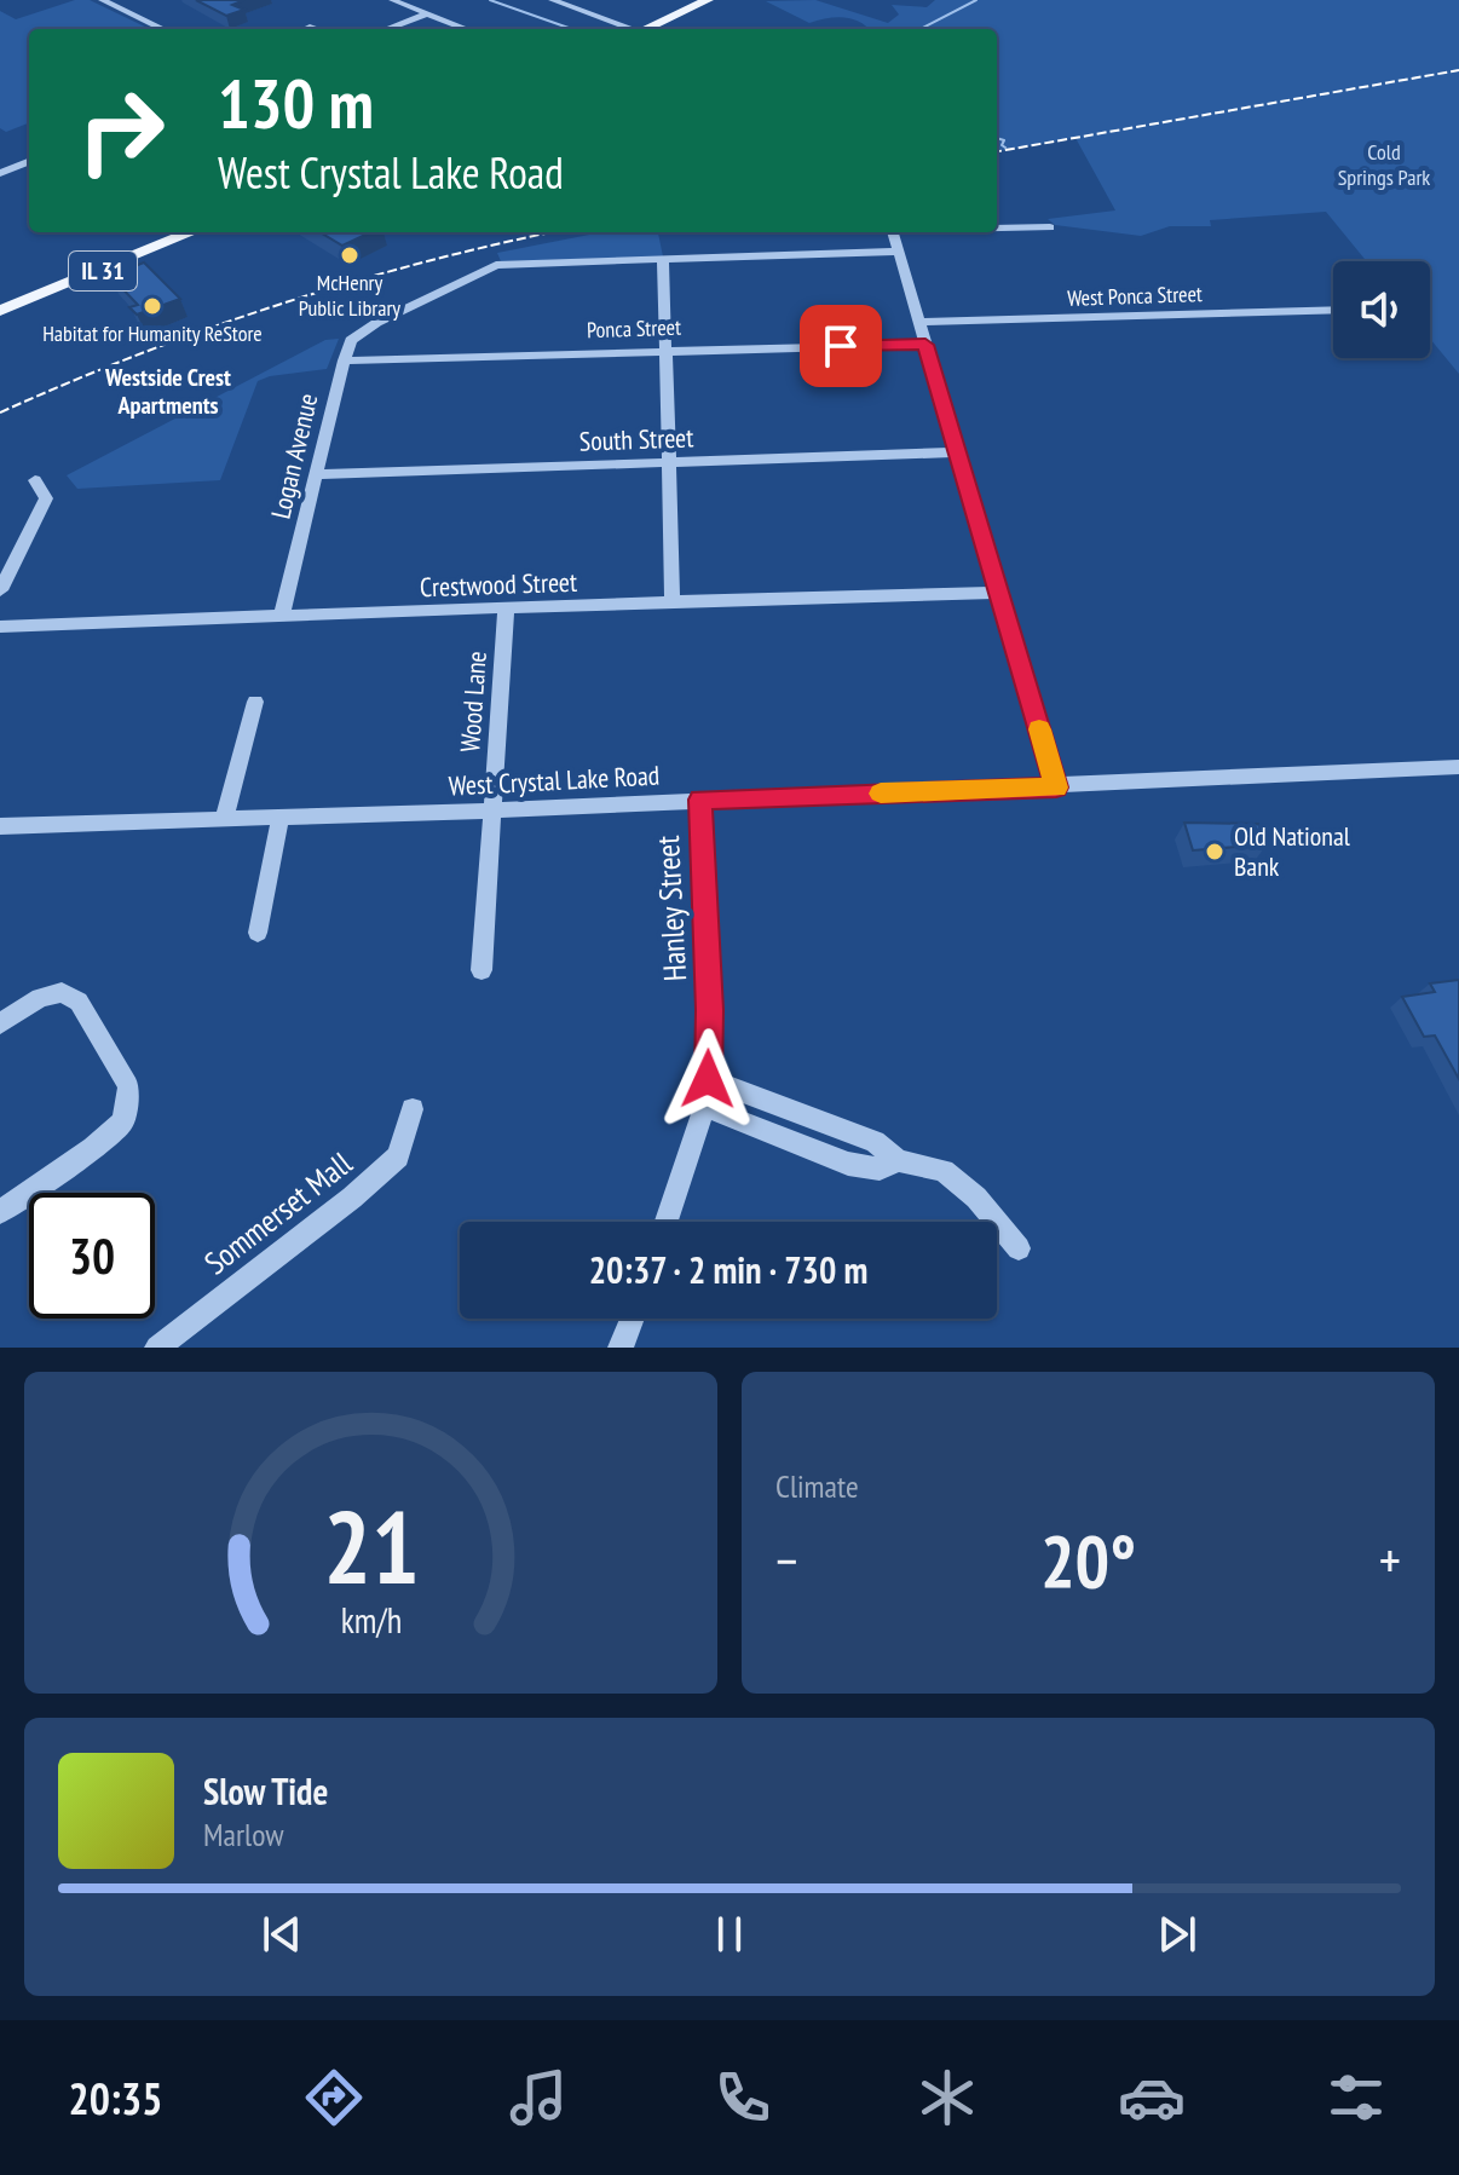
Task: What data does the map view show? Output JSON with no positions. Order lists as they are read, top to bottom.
{
  "streets": {
    "main road": ["IL 31"],
    "street": [
      "West Ponca Street",
      "Ponca Street",
      "South Street",
      "Logan Avenue",
      "Crestwood Street",
      "Wood Lane",
      "West Crystal Lake Road",
      "Hanley Street",
      "Sommerset Mall"
    ]
  },
  "crossings": [
    ["Ponca Street", "Logan Avenue"],
    ["South Street", "Logan Avenue"],
    ["Logan Avenue", "Crestwood Street"],
    ["Crestwood Street", "Wood Lane"],
    ["Wood Lane", "West Crystal Lake Road"],
    ["West Crystal Lake Road", "Hanley Street"]
  ],
  "districts": ["Westside Crest Apartments"],
  "parks": ["Cold Springs Park"],
  "places": ["McHenry Public Library", "Habitat for Humanity ReStore", "Old National Bank"],
  "page": {
    "turn": ["130 m", "West Crystal Lake Road"],
    "limit": "30",
    "trip": "20:37 · 2 min · 730 m",
    "tile": "Climate",
    "heat": ["−", "20°", "+"],
    "song": ["Slow Tide", "Marlow"],
    "tabs": "20:35",
    "gauge": ["21", "km/h"]
  }
}
